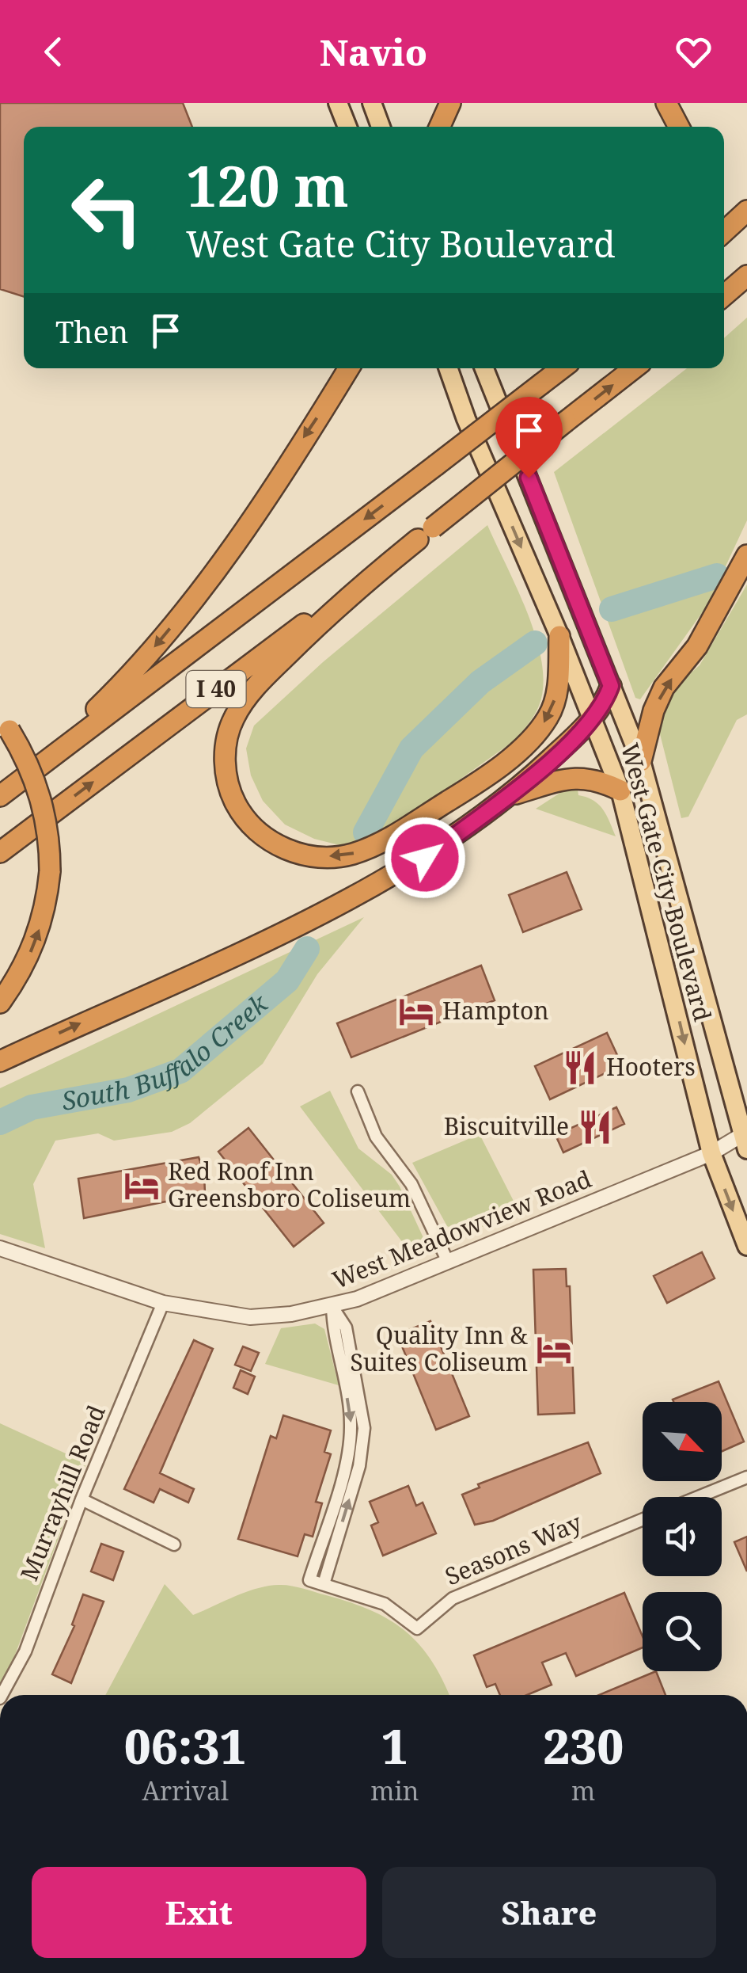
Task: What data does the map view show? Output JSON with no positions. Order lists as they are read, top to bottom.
{
  "streets": {
    "highway": ["I 40"],
    "main road": ["West Gate City Boulevard"],
    "street": ["West Meadowview Road", "Murrayhill Road", "Seasons Way"]
  },
  "crossings": [
    ["West Gate City Boulevard", "West Meadowview Road"],
    ["West Meadowview Road", "Murrayhill Road"],
    ["West Meadowview Road", "Seasons Way"]
  ],
  "water": ["South Buffalo Creek"],
  "places": {
    "hotel": ["Hampton", "Red Roof Inn Greensboro Coliseum", "Quality Inn & Suites Coliseum"],
    "restaurant": ["Hooters", "Biscuitville"]
  },
  "north": "bottom right",
  "page": {
    "header": "Navio",
    "turn": ["120 m", "West Gate City Boulevard"],
    "then": "Then",
    "eta": [
      "06:31",
      "Arrival",
      "1",
      "min",
      "230",
      "m"
    ],
    "buttons": ["Exit", "Share"]
  }
}
